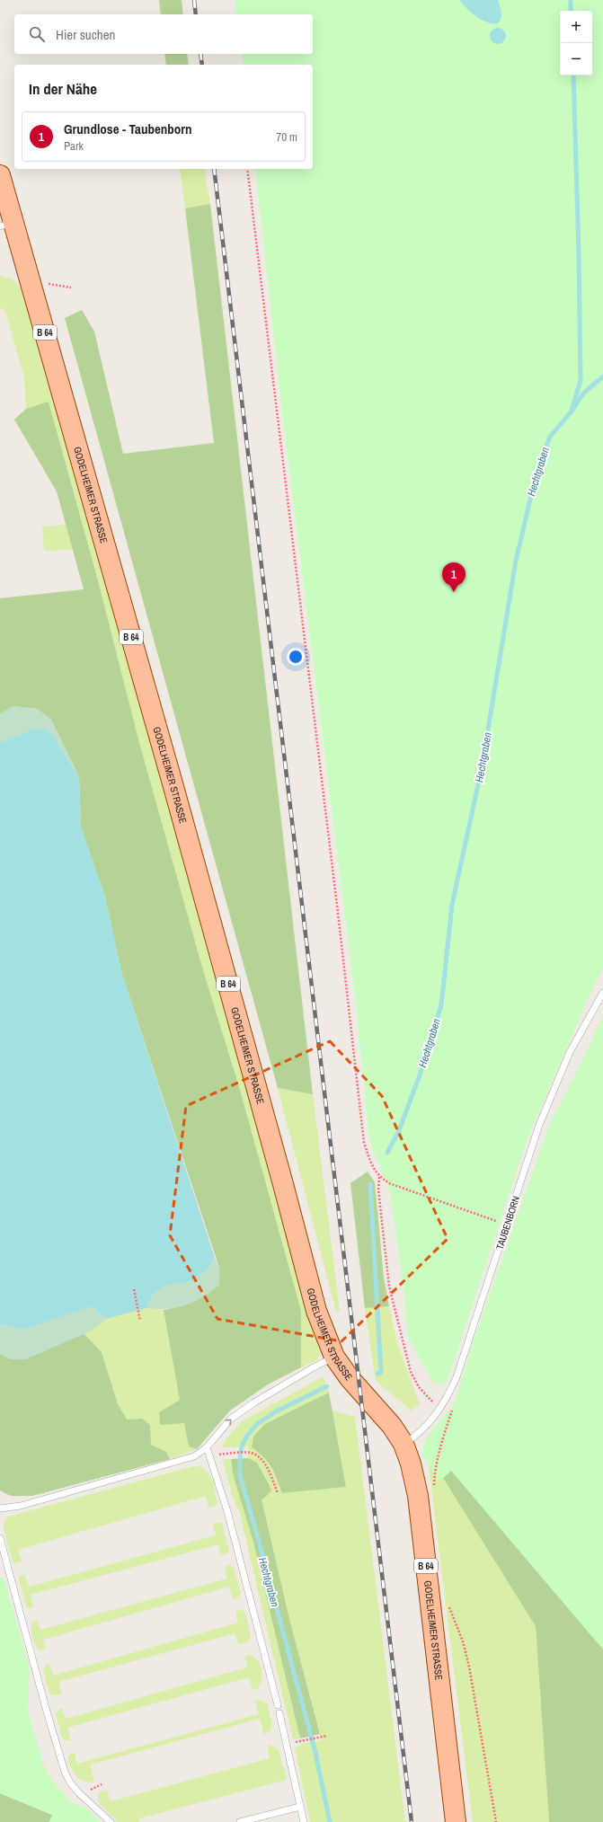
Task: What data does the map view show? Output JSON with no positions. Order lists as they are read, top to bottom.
{
  "streets": {
    "main road": ["B 64", "GODELHEIMER STRASSE"],
    "lane": ["TAUBENBORN"]
  },
  "crossings": [
    ["GODELHEIMER STRASSE", "TAUBENBORN"]
  ],
  "water": ["Hechtgraben"],
  "page": {
    "map_buttons": ["+", "−"],
    "search": "Hier suchen",
    "heading": "In der Nähe",
    "list": [
      {
        "mark": "1",
        "name": "Grundlose - Taubenborn",
        "note": "Park",
        "value": "70 m"
      }
    ],
    "pins": "1"
  }
}
